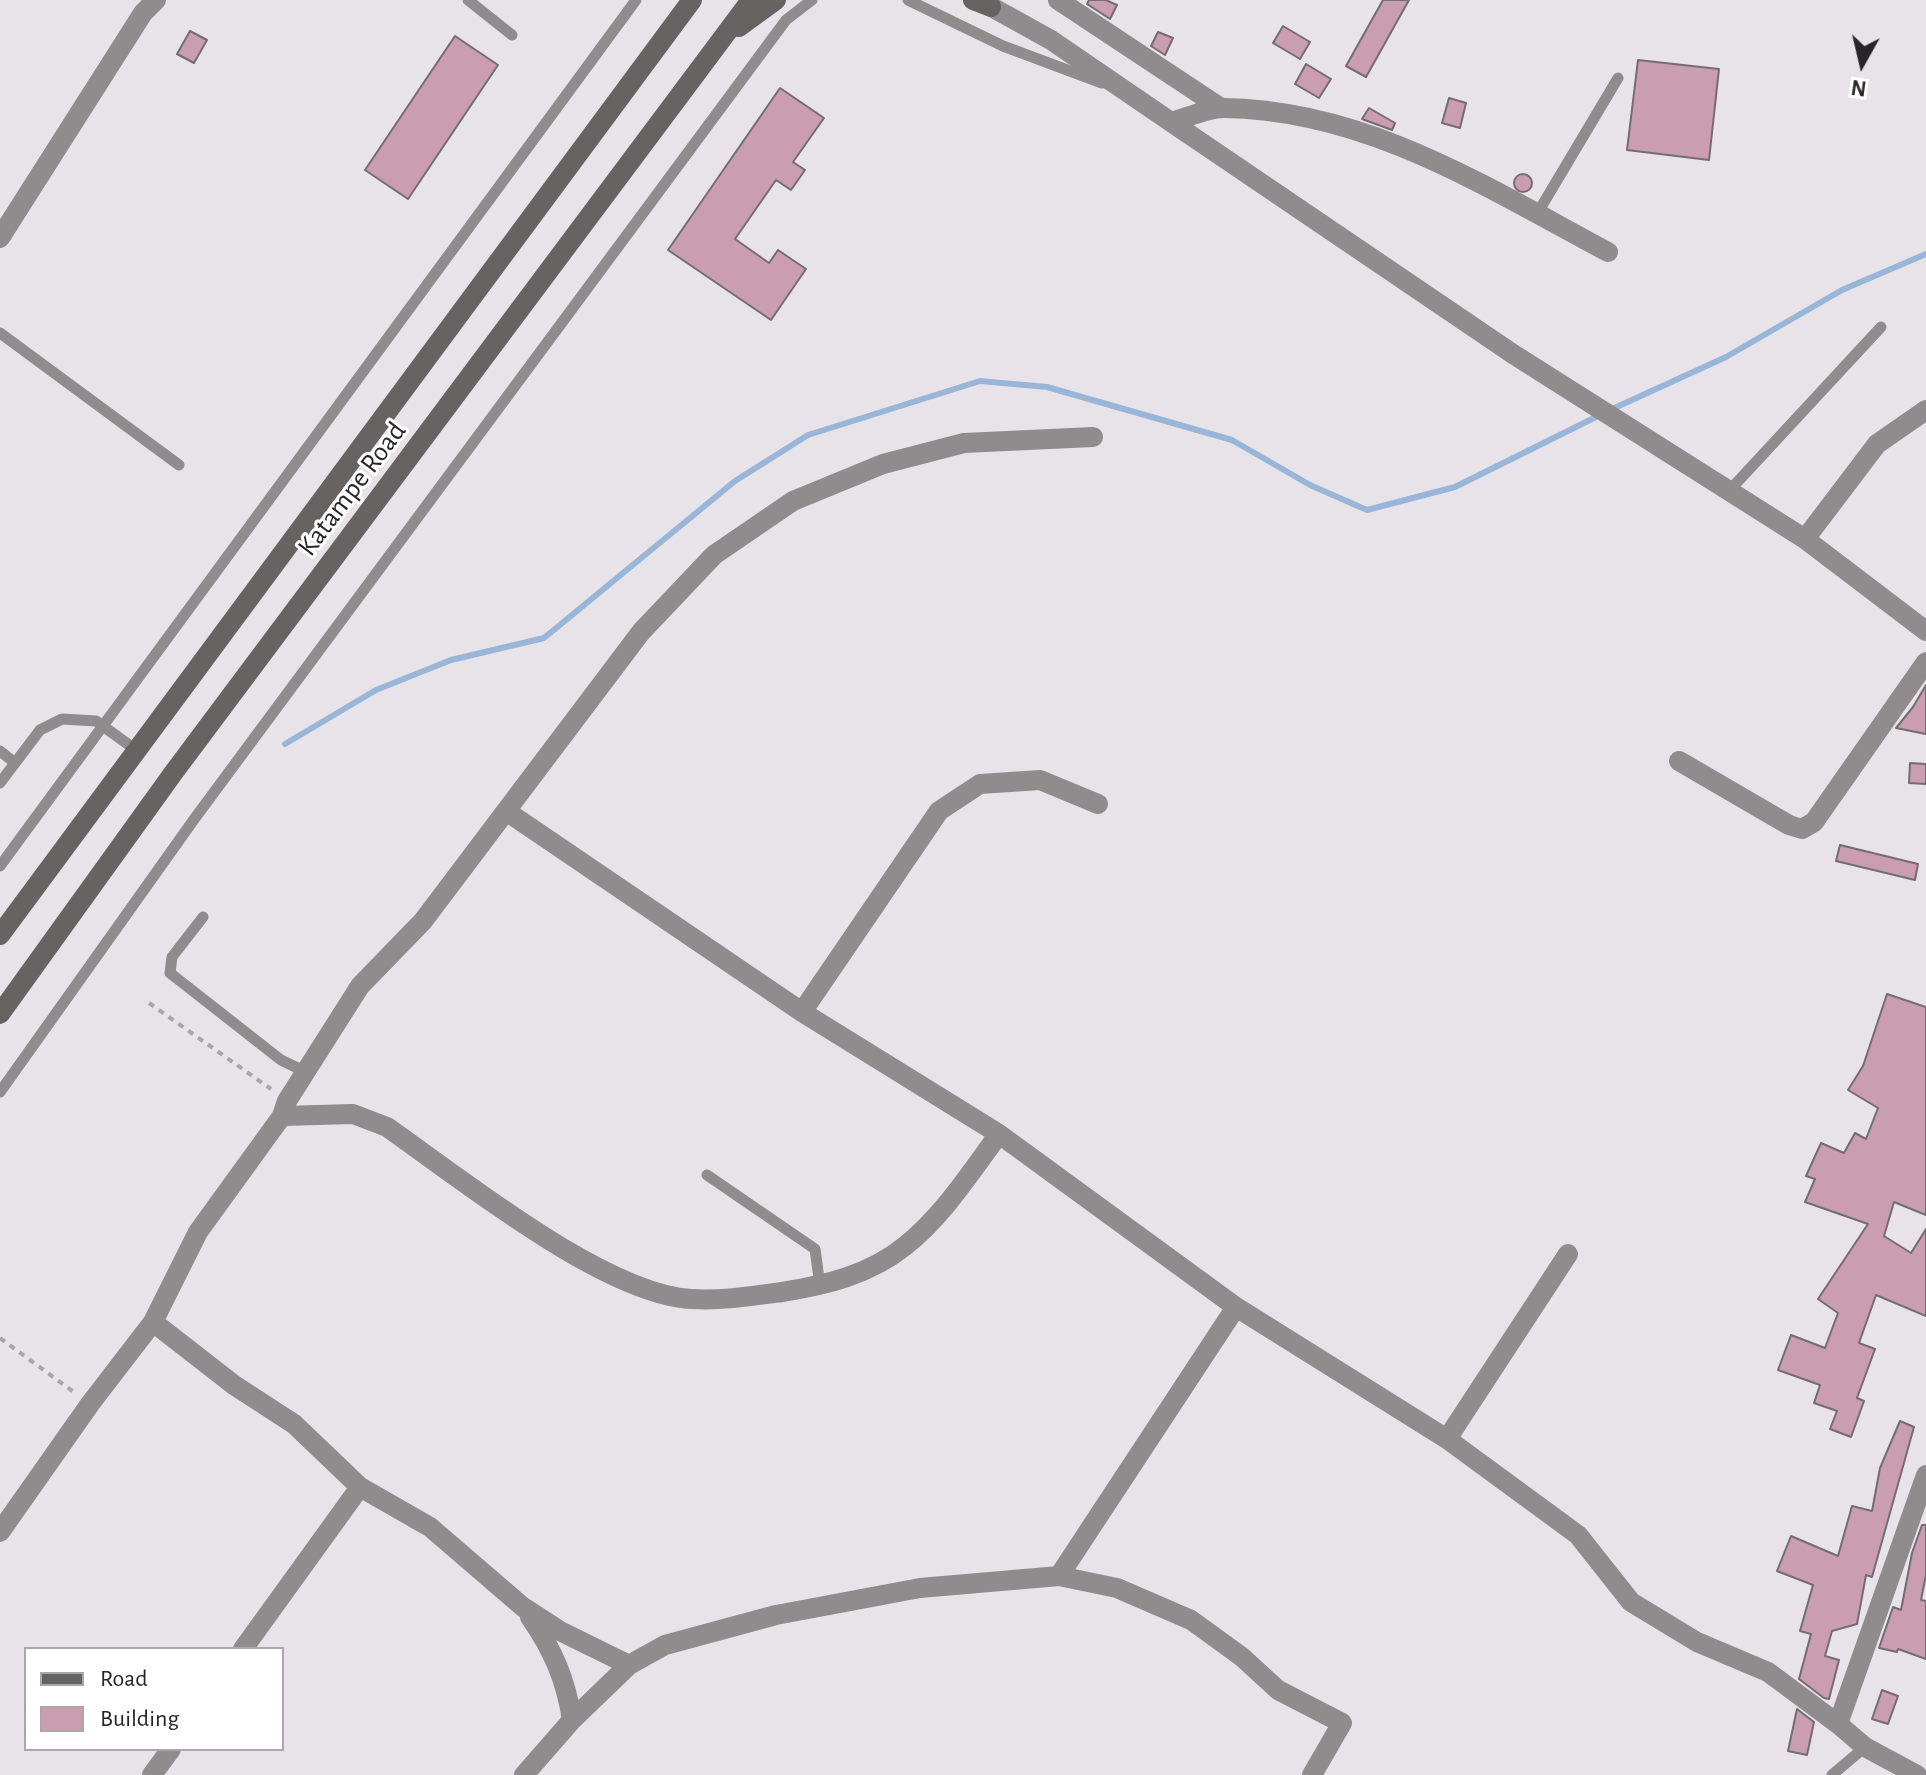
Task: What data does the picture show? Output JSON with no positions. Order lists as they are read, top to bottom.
{
  "streets": {
    "main road": ["Katampe Road"]
  },
  "legend": ["Road", "Building"],
  "north": "bottom"
}
